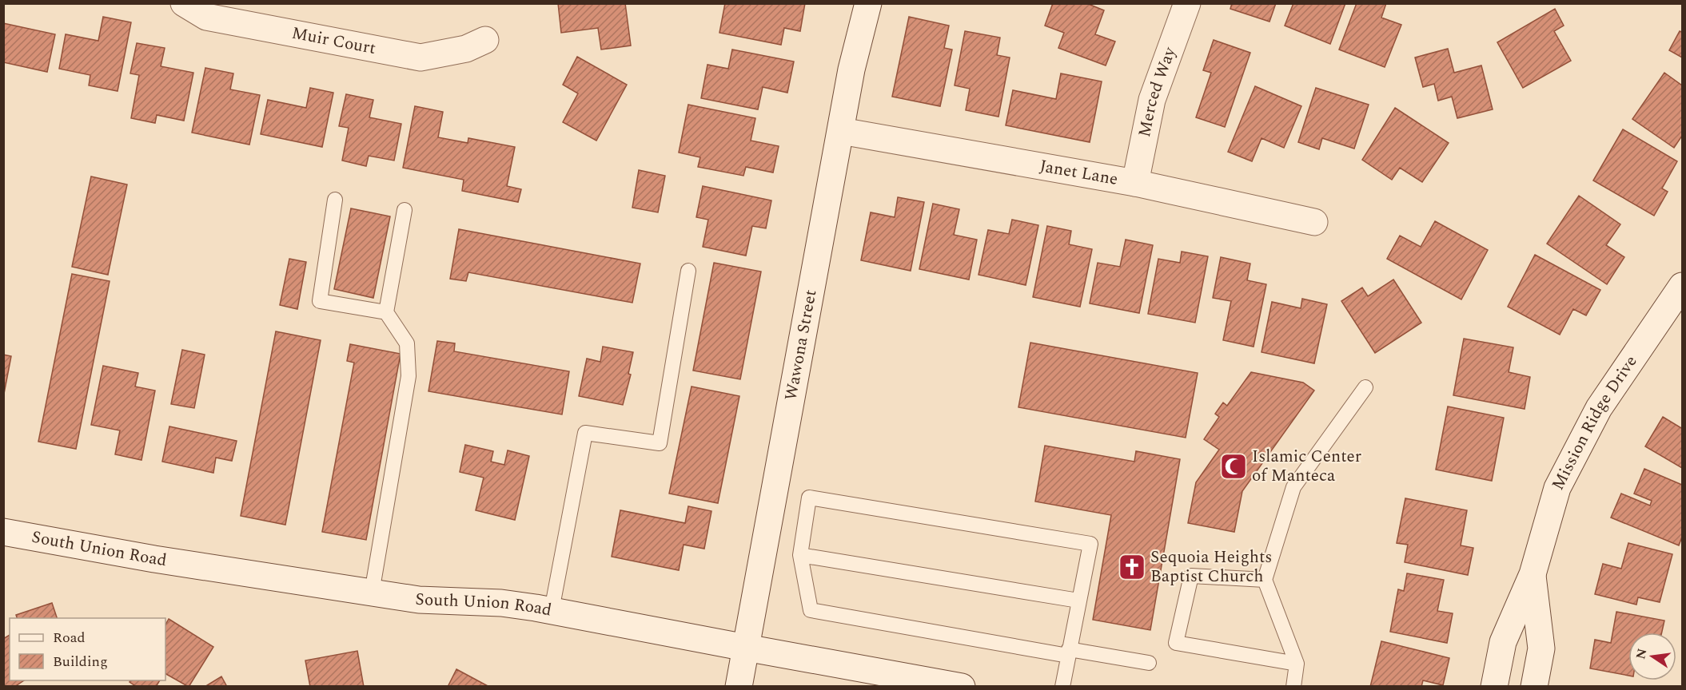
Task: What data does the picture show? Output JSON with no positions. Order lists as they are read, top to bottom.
{
  "streets": {
    "street": [
      "Muir Court",
      "Merced Way",
      "Janet Lane",
      "Wawona Street",
      "Mission Ridge Drive",
      "South Union Road"
    ]
  },
  "crossings": [
    ["Merced Way", "Janet Lane"],
    ["Janet Lane", "Wawona Street"],
    ["Wawona Street", "South Union Road"]
  ],
  "places": {
    "mosque": ["Islamic Center of Manteca"],
    "church": ["Sequoia Heights Baptist Church"]
  },
  "legend": ["Road", "Building"],
  "north": "left"
}
